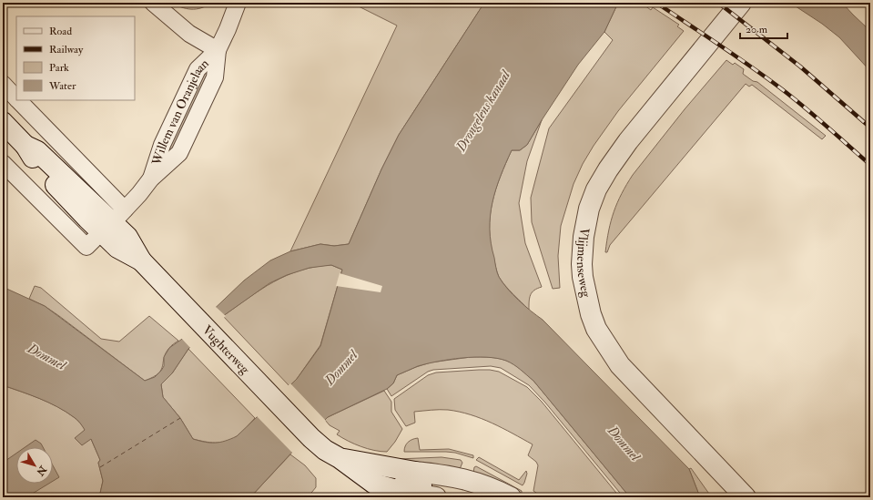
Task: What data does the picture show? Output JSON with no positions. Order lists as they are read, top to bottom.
{
  "streets": {
    "street": ["Willem van Oranjelaan", "Vlijmenseweg", "Vughterweg"]
  },
  "crossings": [
    ["Willem van Oranjelaan", "Vughterweg"]
  ],
  "water": ["Drongelens kanaal", "Dommel"],
  "legend": [
    "Road",
    "Railway",
    "Park",
    "Water"
  ],
  "scale_bar": "20 m",
  "north": "bottom right"
}
